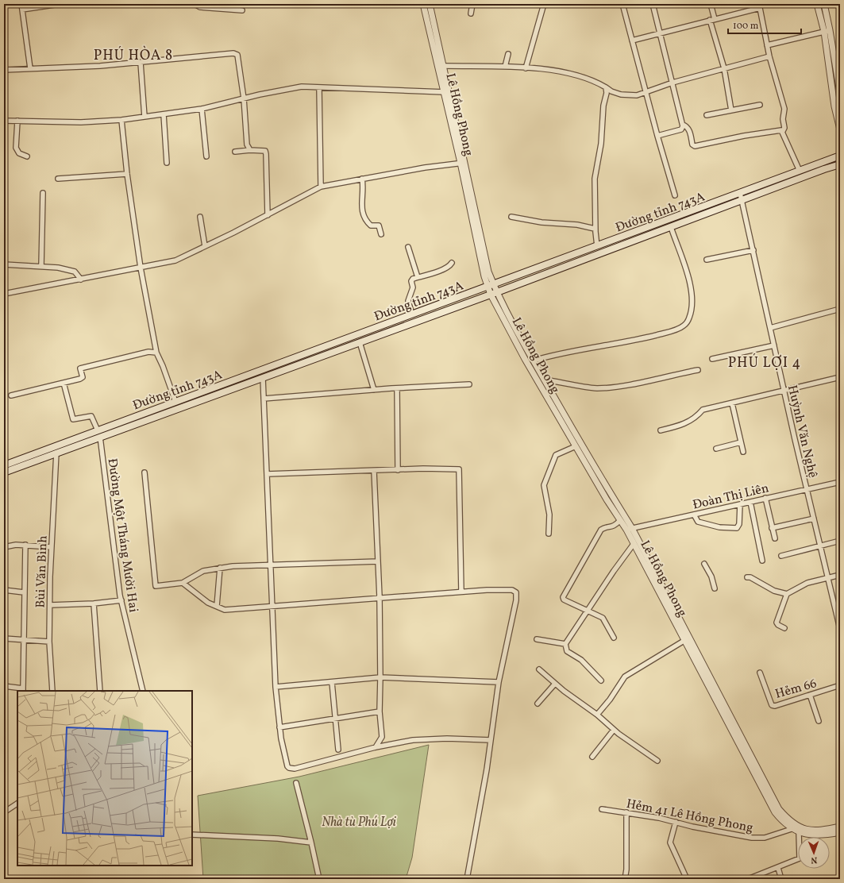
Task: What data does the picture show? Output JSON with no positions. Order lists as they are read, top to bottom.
{
  "streets": {
    "main road": ["Đường tỉnh 743A"],
    "street": [
      "Lê Hồng Phong",
      "Huỳnh Văn Nghệ",
      "Đoàn Thị Liên",
      "Đường Một Tháng Mười Hai",
      "Bùi Văn Bình",
      "Hẻm 66",
      "Hẻm 41 Lê Hồng Phong"
    ]
  },
  "crossings": [
    ["Lê Hồng Phong", "Đường tỉnh 743A"],
    ["Lê Hồng Phong", "Đoàn Thị Liên"],
    ["Lê Hồng Phong", "Hẻm 41 Lê Hồng Phong"],
    ["Đường tỉnh 743A", "Huỳnh Văn Nghệ"],
    ["Đường tỉnh 743A", "Đường Một Tháng Mười Hai"],
    ["Đường tỉnh 743A", "Bùi Văn Bình"],
    ["Huỳnh Văn Nghệ", "Đoàn Thị Liên"]
  ],
  "districts": ["PHÚ HÒA 8", "PHÚ LỢI 4"],
  "parks": ["Nhà tù Phú Lợi"],
  "scale_bar": "100 m",
  "north": "bottom"
}
